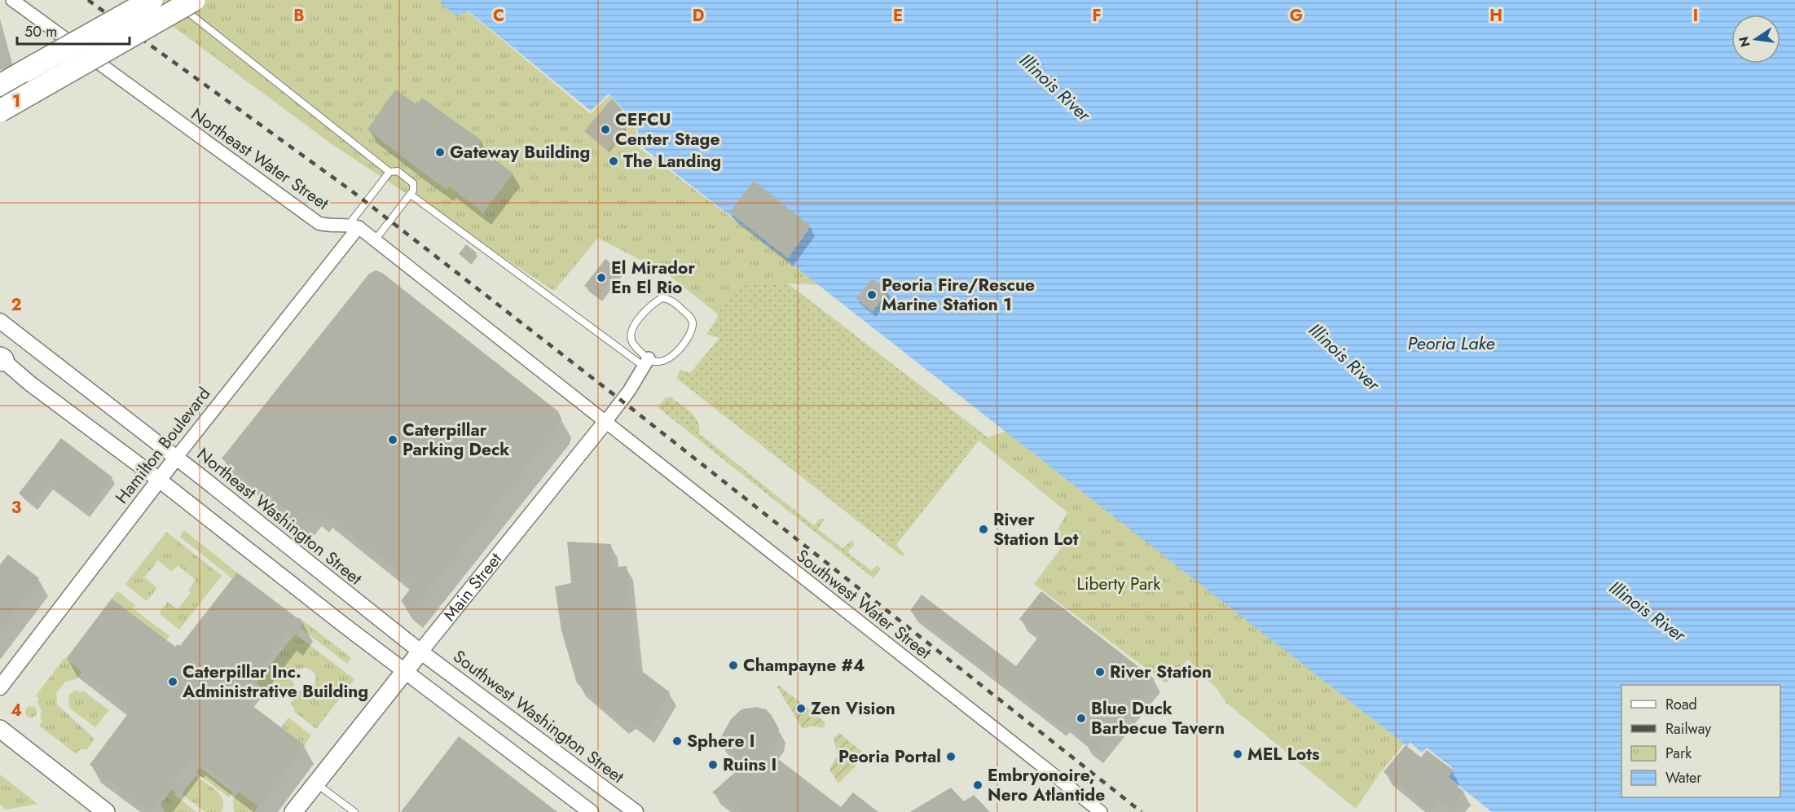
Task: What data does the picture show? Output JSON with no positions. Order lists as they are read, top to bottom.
{
  "streets": {
    "main road": ["Main Street"],
    "street": [
      "Northeast Water Street",
      "Hamilton Boulevard",
      "Northeast Washington Street",
      "Southwest Water Street",
      "Southwest Washington Street"
    ]
  },
  "crossings": [
    ["Northeast Water Street", "Hamilton Boulevard"],
    ["Hamilton Boulevard", "Northeast Washington Street"],
    ["Northeast Washington Street", "Main Street"],
    ["Northeast Washington Street", "Southwest Washington Street"],
    ["Main Street", "Southwest Water Street"],
    ["Main Street", "Southwest Washington Street"]
  ],
  "water": ["Illinois River", "Peoria Lake"],
  "parks": ["Liberty Park"],
  "places": [
    "CEFCU Center Stage",
    "Gateway Building",
    "The Landing",
    "El Mirador En El Rio",
    "Peoria Fire/Rescue Marine Station 1",
    "Caterpillar Parking Deck",
    "River Station Lot",
    "Champayne #4",
    "River Station",
    "Caterpillar Inc. Administrative Building",
    "Zen Vision",
    "Blue Duck Barbecue Tavern",
    "Sphere I",
    "MEL Lots",
    "Peoria Portal",
    "Ruins I",
    "Embryonoire, Nero Atlantide"
  ],
  "legend": [
    "Road",
    "Railway",
    "Park",
    "Water"
  ],
  "scale_bar": "50 m",
  "north": "left",
  "grid": {
    "columns": [
      "B",
      "C",
      "D",
      "E",
      "F",
      "G",
      "H",
      "I"
    ],
    "rows": [
      "1",
      "2",
      "3",
      "4"
    ]
  }
}
